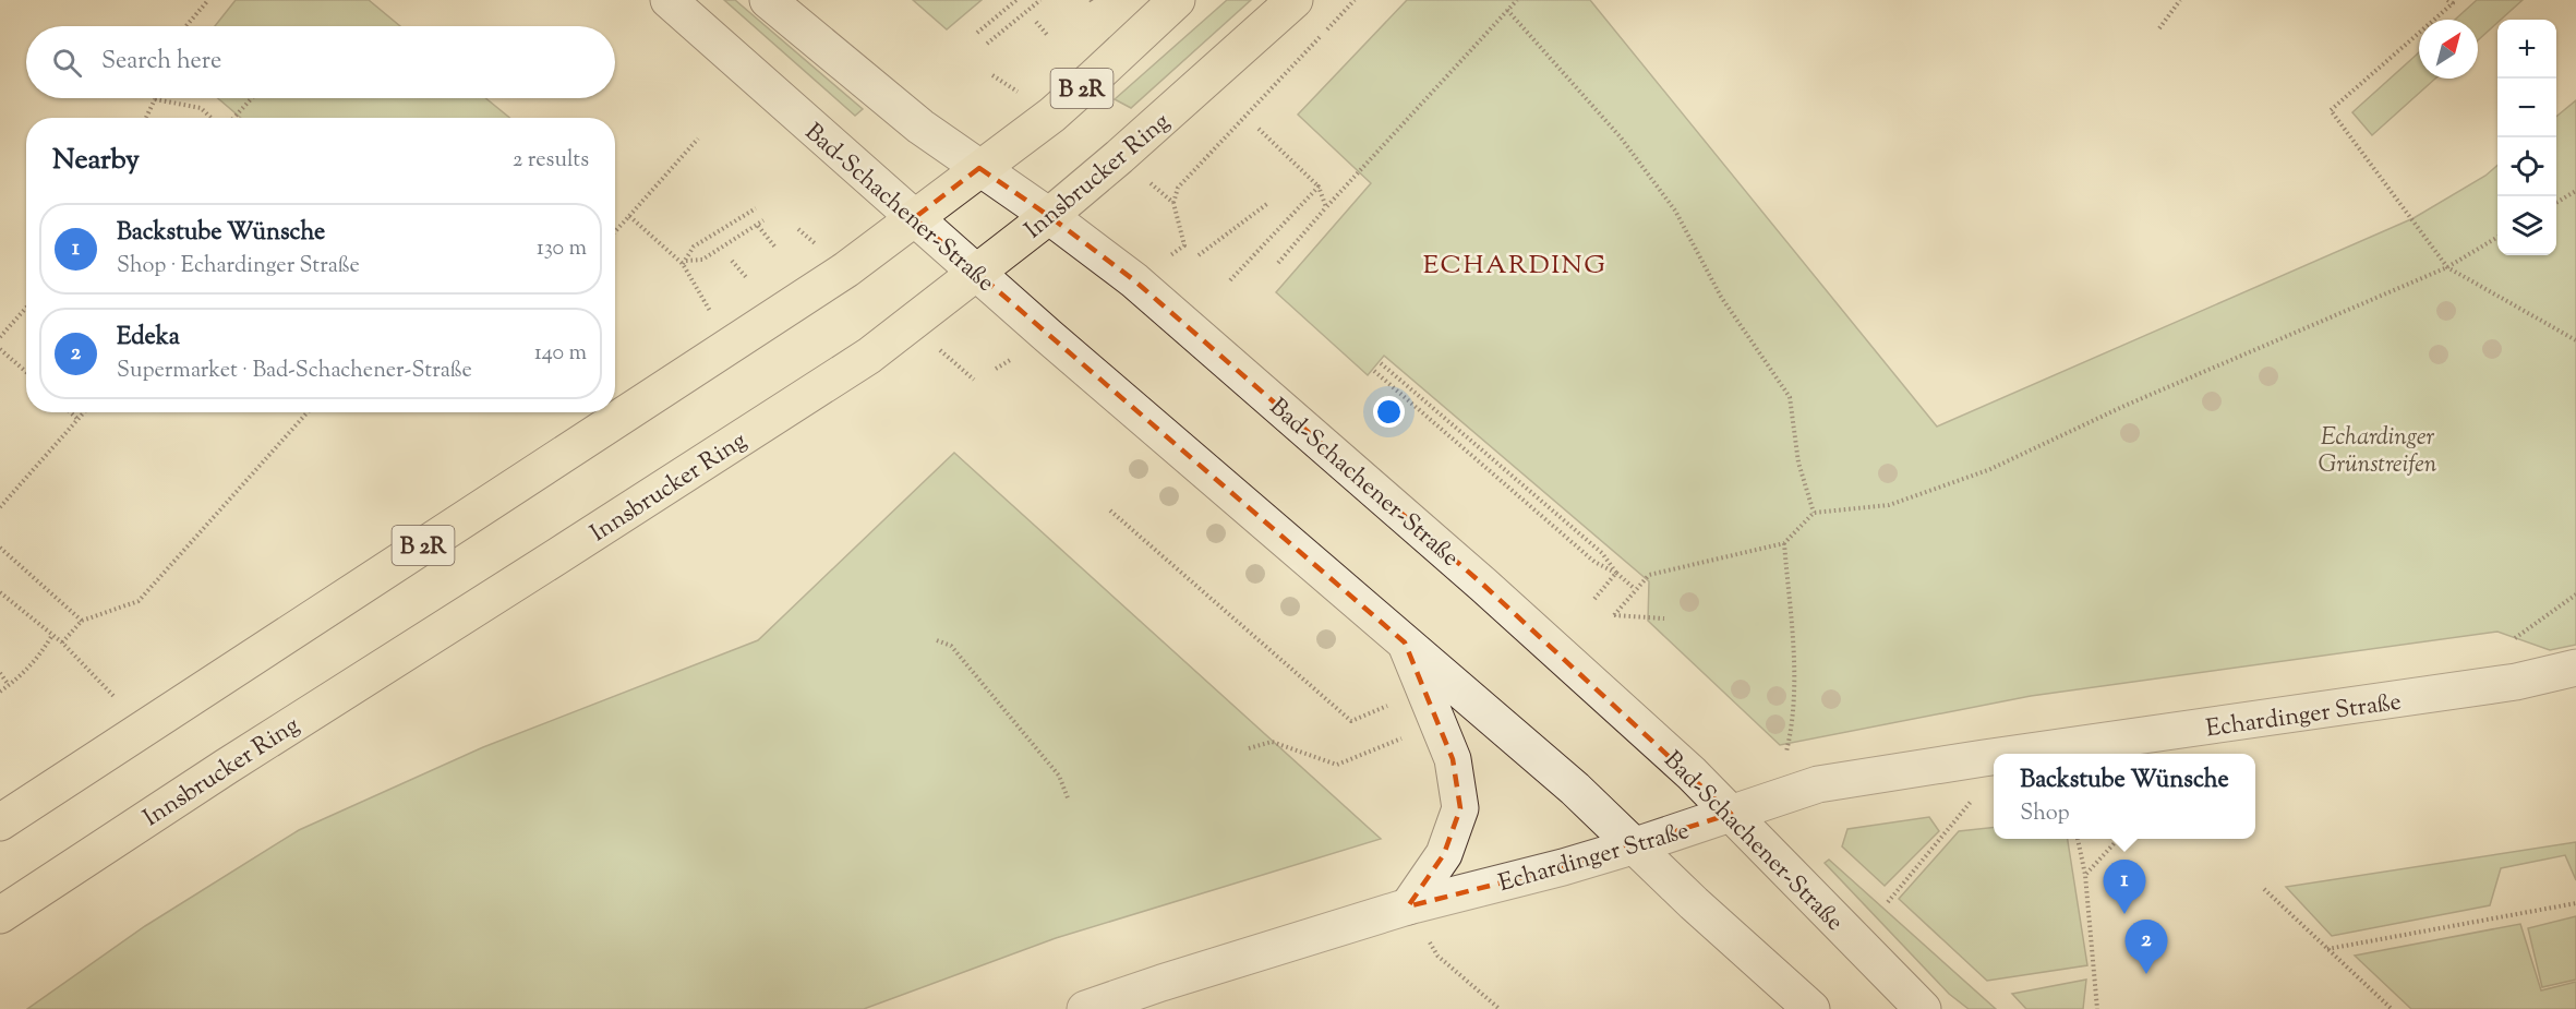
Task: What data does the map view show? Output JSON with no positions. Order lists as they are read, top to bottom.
{
  "streets": {
    "main road": [
      "B 2R",
      "Innsbrucker Ring",
      "Bad-Schachener-Straße",
      "Echardinger Straße"
    ]
  },
  "crossings": [
    ["B 2R", "Bad-Schachener-Straße"],
    ["Innsbrucker Ring", "Bad-Schachener-Straße"],
    ["Bad-Schachener-Straße", "Echardinger Straße"]
  ],
  "districts": ["ECHARDING"],
  "parks": ["Echardinger Grünstreifen"],
  "north": "top right",
  "page": {
    "map_buttons": ["+", "−"],
    "search": "Search here",
    "heading": ["Nearby", "2 results"],
    "list": [
      {
        "mark": "1",
        "name": "Backstube Wünsche",
        "note": "Shop · Echardinger Straße",
        "value": "130 m"
      },
      {
        "mark": "2",
        "name": "Edeka",
        "note": "Supermarket · Bad-Schachener-Straße",
        "value": "140 m"
      }
    ],
    "popup": ["Backstube Wünsche", "Shop"],
    "pins": ["1", "2"]
  }
}
